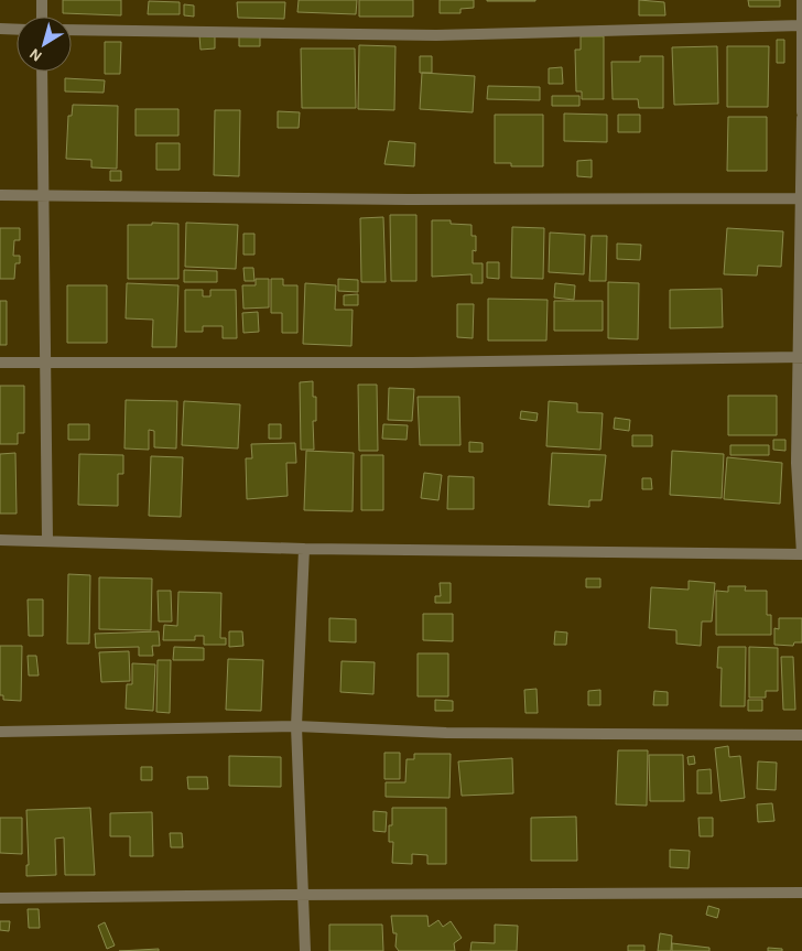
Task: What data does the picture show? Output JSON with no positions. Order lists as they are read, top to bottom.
{
  "north": "bottom left"
}
